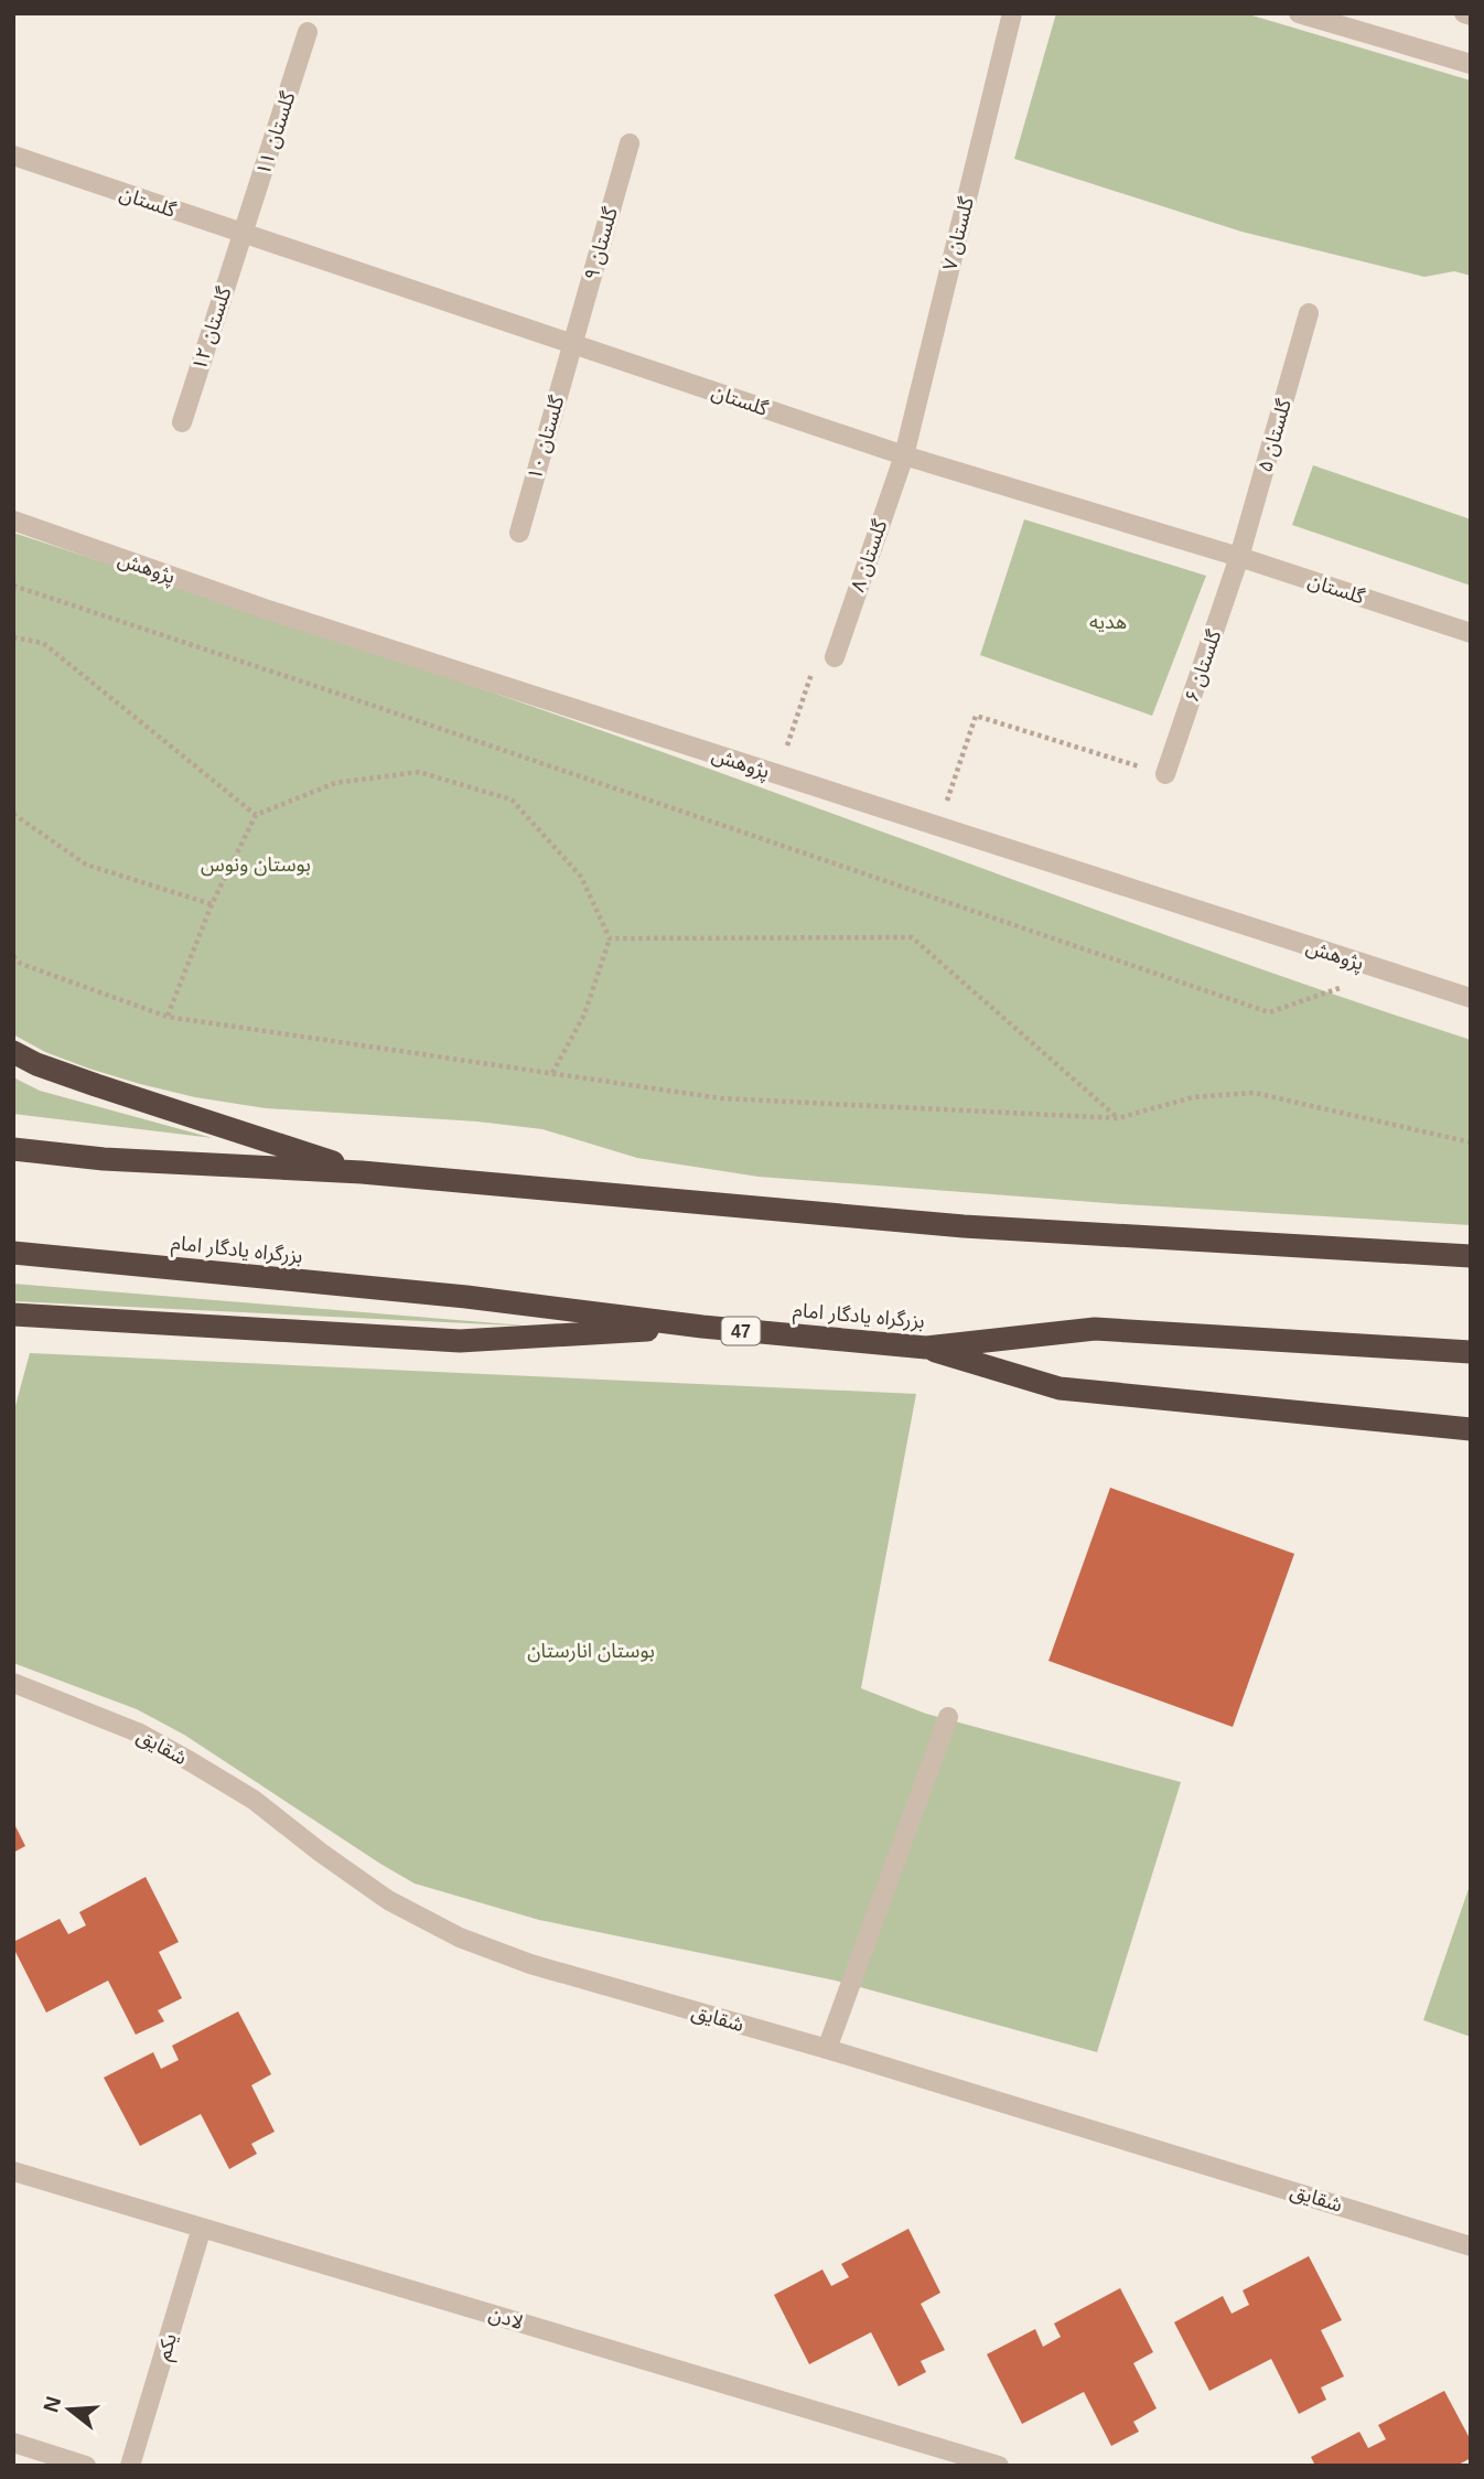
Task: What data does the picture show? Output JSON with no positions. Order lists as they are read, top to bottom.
{
  "streets": {
    "highway": ["بزرگراه یادگار امام", "47"],
    "street": [
      "گلستان ۱۱",
      "گلستان",
      "گلستان ۷",
      "گلستان ۹",
      "گلستان ۱۲",
      "گلستان ۵",
      "گلستان ۱۰",
      "گلستان ۸",
      "پژوهش",
      "گلستان ۶",
      "شقایق",
      "لادن",
      "یکم"
    ]
  },
  "crossings": [
    ["گلستان ۱۱", "گلستان"],
    ["گلستان ۱۱", "گلستان ۱۲"],
    ["گلستان", "گلستان ۷"],
    ["گلستان", "گلستان ۹"],
    ["گلستان", "گلستان ۱۲"],
    ["گلستان", "گلستان ۵"],
    ["گلستان", "گلستان ۱۰"],
    ["گلستان", "گلستان ۸"],
    ["گلستان", "گلستان ۶"],
    ["گلستان ۷", "گلستان ۸"],
    ["گلستان ۹", "گلستان ۱۰"],
    ["گلستان ۵", "گلستان ۶"],
    ["لادن", "یکم"]
  ],
  "parks": ["هدیه", "بوستان ونوس", "بوستان انارستان"],
  "north": "left"
}
